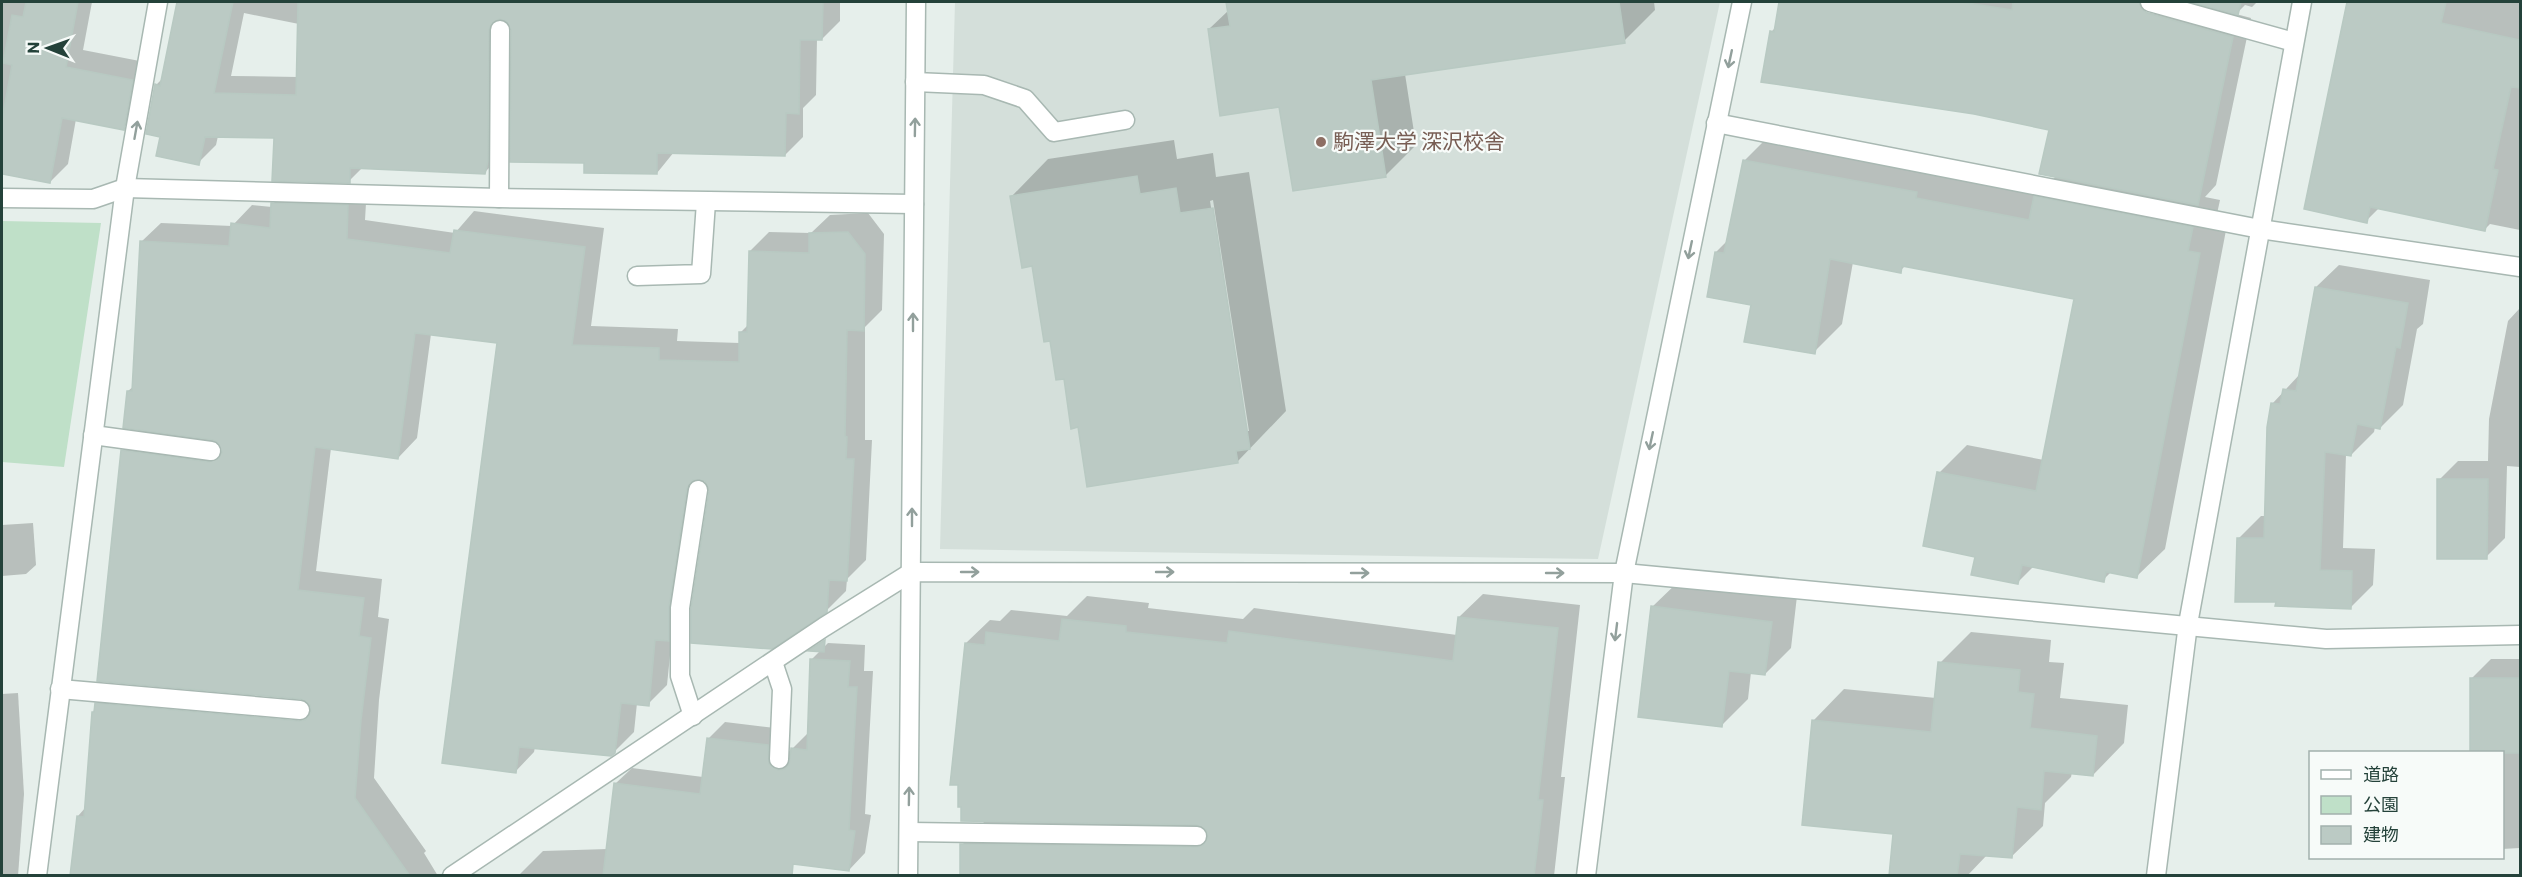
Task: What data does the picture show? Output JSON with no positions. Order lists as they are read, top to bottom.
{
  "places": ["駒澤大学 深沢校舎"],
  "legend": ["道路", "公園", "建物"],
  "north": "left"
}
